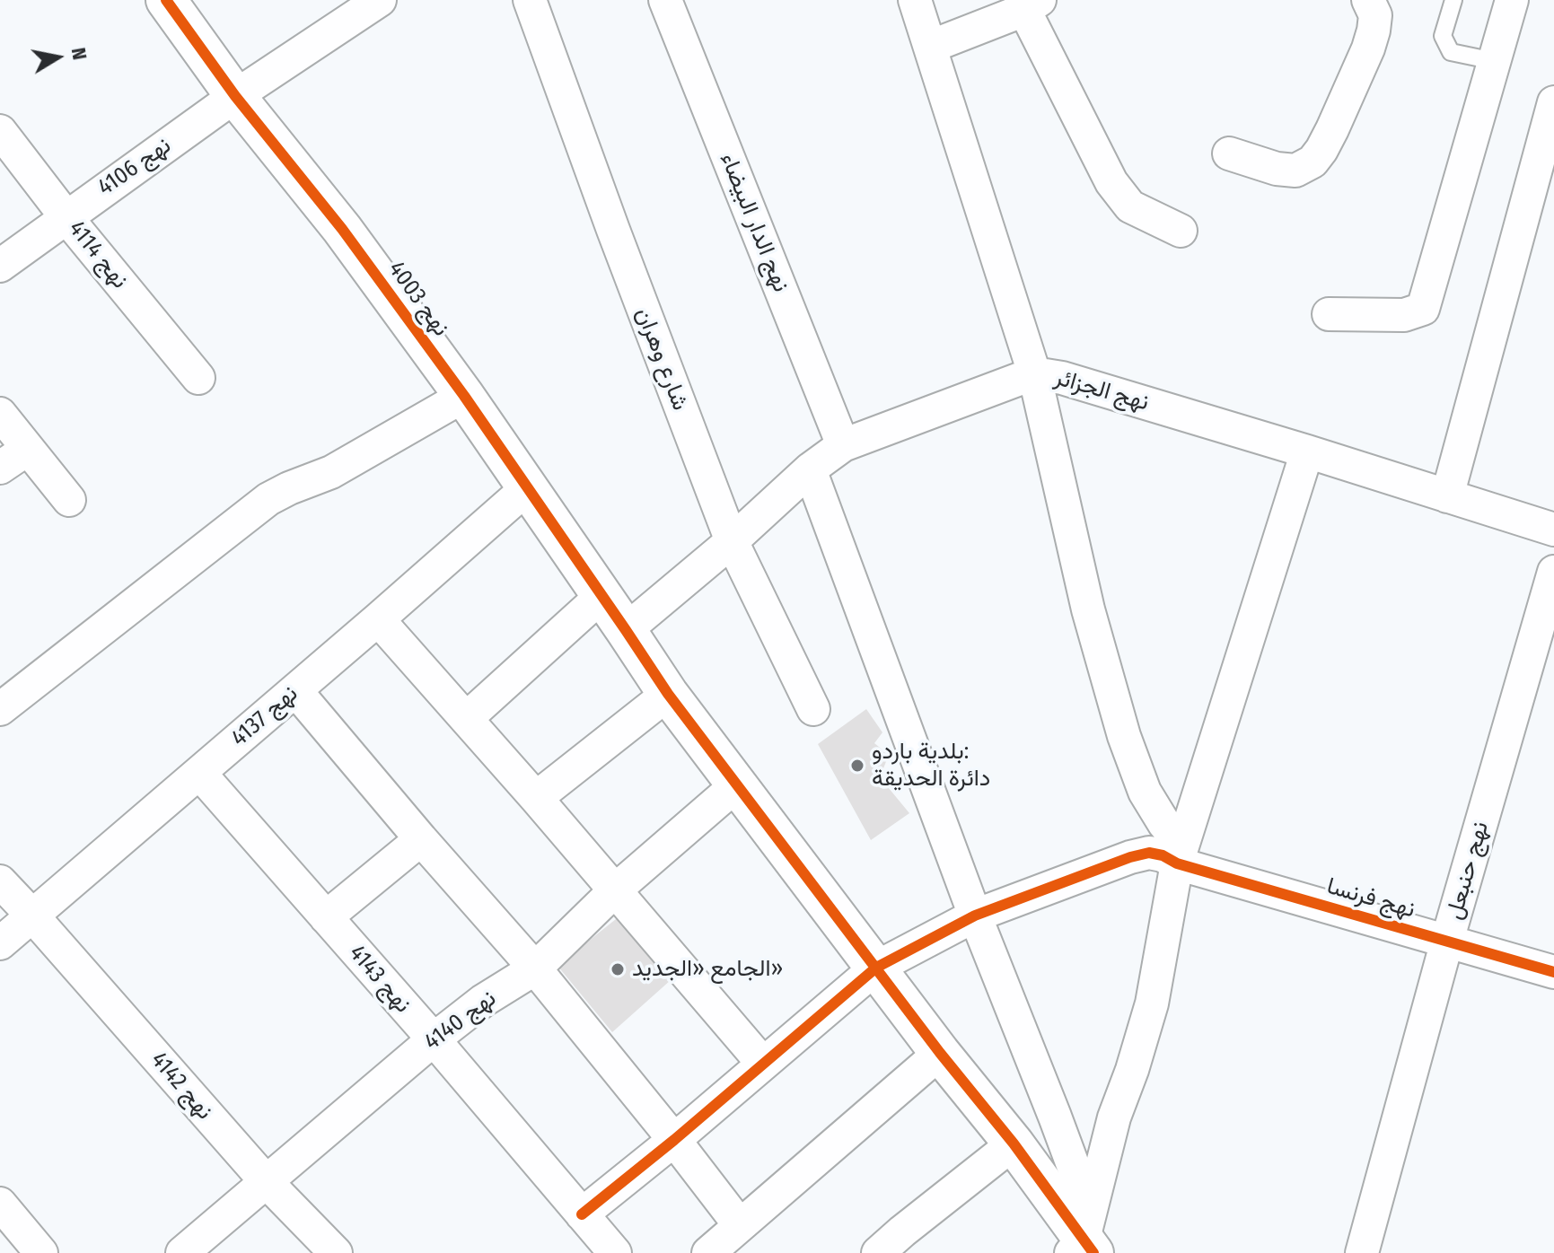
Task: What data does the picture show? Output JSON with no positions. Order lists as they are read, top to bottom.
{
  "streets": {
    "street": [
      "نهج 4106",
      "نهج الدار البيضاء",
      "نهج 4114",
      "نهج 4003",
      "شارع وهران",
      "نهج الجزائر",
      "نهج 4137",
      "نهج حنبعل",
      "نهج فرنسا",
      "نهج 4143",
      "نهج 4140",
      "نهج 4142"
    ]
  },
  "crossings": [
    ["نهج 4106", "نهج 4114"],
    ["نهج 4106", "نهج 4003"],
    ["نهج الدار البيضاء", "نهج الجزائر"],
    ["نهج 4003", "نهج الجزائر"],
    ["نهج 4003", "نهج 4137"],
    ["نهج 4003", "نهج فرنسا"],
    ["نهج 4003", "نهج 4140"],
    ["شارع وهران", "نهج الجزائر"],
    ["نهج 4137", "نهج 4143"],
    ["نهج 4137", "نهج 4142"],
    ["نهج حنبعل", "نهج فرنسا"],
    ["نهج فرنسا", "نهج 4143"],
    ["نهج 4143", "نهج 4140"],
    ["نهج 4140", "نهج 4142"]
  ],
  "places": ["بلدية باردو: دائرة الحديقة", "الجامع «الجديد»"],
  "north": "right"
}
